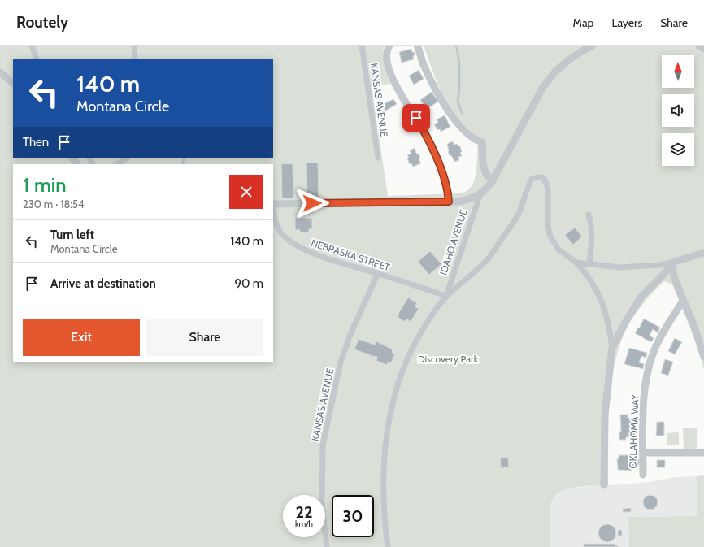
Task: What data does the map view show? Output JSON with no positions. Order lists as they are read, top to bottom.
{
  "streets": {
    "street": [
      "KANSAS AVENUE",
      "IDAHO AVENUE",
      "NEBRASKA STREET",
      "OKLAHOMA WAY"
    ]
  },
  "crossings": [
    ["KANSAS AVENUE", "NEBRASKA STREET"],
    ["IDAHO AVENUE", "NEBRASKA STREET"]
  ],
  "parks": ["Discovery Park"],
  "north": "top",
  "page": {
    "header": "Routely",
    "nav": ["Map", "Layers", "Share"],
    "turn": ["140 m", "Montana Circle"],
    "then": "Then",
    "heading": ["1 min", "230 m · 18:54"],
    "list": [
      {
        "name": "Turn left",
        "note": "Montana Circle",
        "value": "140 m"
      },
      {
        "name": "Arrive at destination",
        "value": "90 m"
      }
    ],
    "buttons": ["Exit", "Share"],
    "speed": "22 km/h",
    "limit": "30"
  }
}
